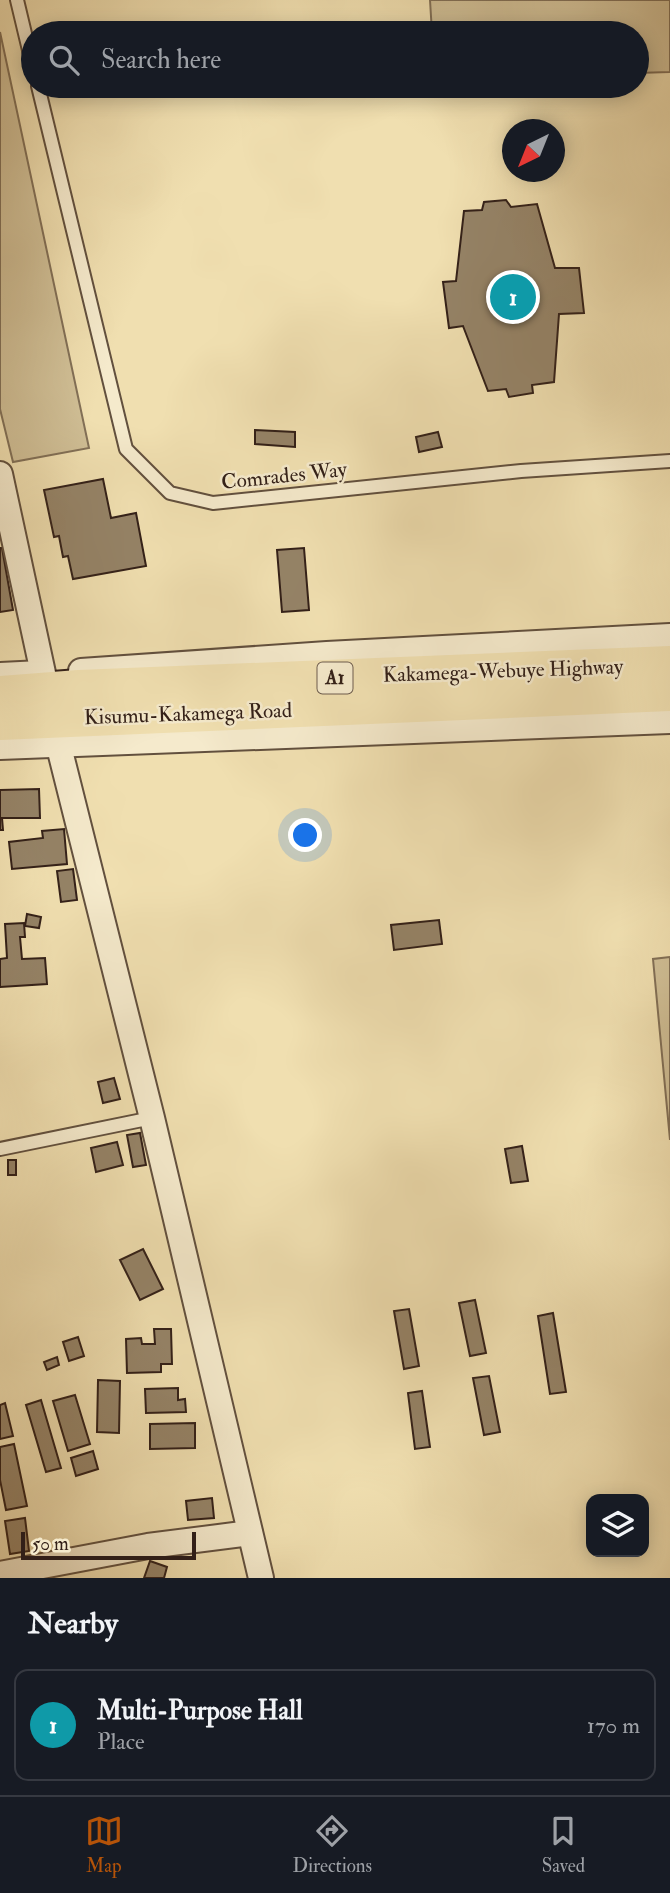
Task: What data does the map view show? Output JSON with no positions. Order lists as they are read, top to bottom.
{
  "streets": {
    "highway": ["Kakamega-Webuye Highway", "A1", "Kisumu-Kakamega Road"],
    "lane": ["Comrades Way"]
  },
  "scale_bar": "50 m",
  "north": "bottom left",
  "page": {
    "search": "Search here",
    "pins": "1",
    "scale": "50 m",
    "heading": "Nearby",
    "list": [
      {
        "mark": "1",
        "name": "Multi-Purpose Hall",
        "note": "Place",
        "value": "170 m"
      }
    ],
    "nav": ["Map", "Directions", "Saved"]
  }
}
